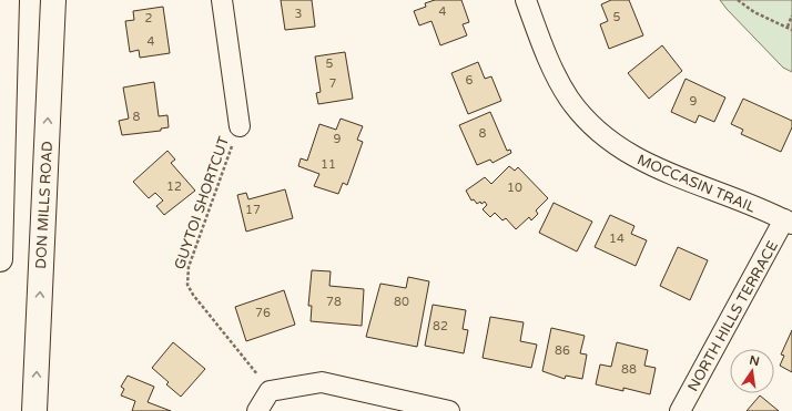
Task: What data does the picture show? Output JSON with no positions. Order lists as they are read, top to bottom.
{
  "streets": {
    "main road": ["DON MILLS ROAD"],
    "street": ["MOCCASIN TRAIL", "NORTH HILLS TERRACE"],
    "path": ["GUYTOI SHORTCUT"]
  },
  "crossings": [
    ["MOCCASIN TRAIL", "NORTH HILLS TERRACE"]
  ],
  "house_numbers": [
    "4",
    "3",
    "5",
    "2",
    "4",
    "5",
    "6",
    "7",
    "9",
    "8",
    "8",
    "9",
    "11",
    "12",
    "10",
    "17",
    "14",
    "78",
    "80",
    "76",
    "82",
    "86",
    "88"
  ],
  "north": "top"
}
